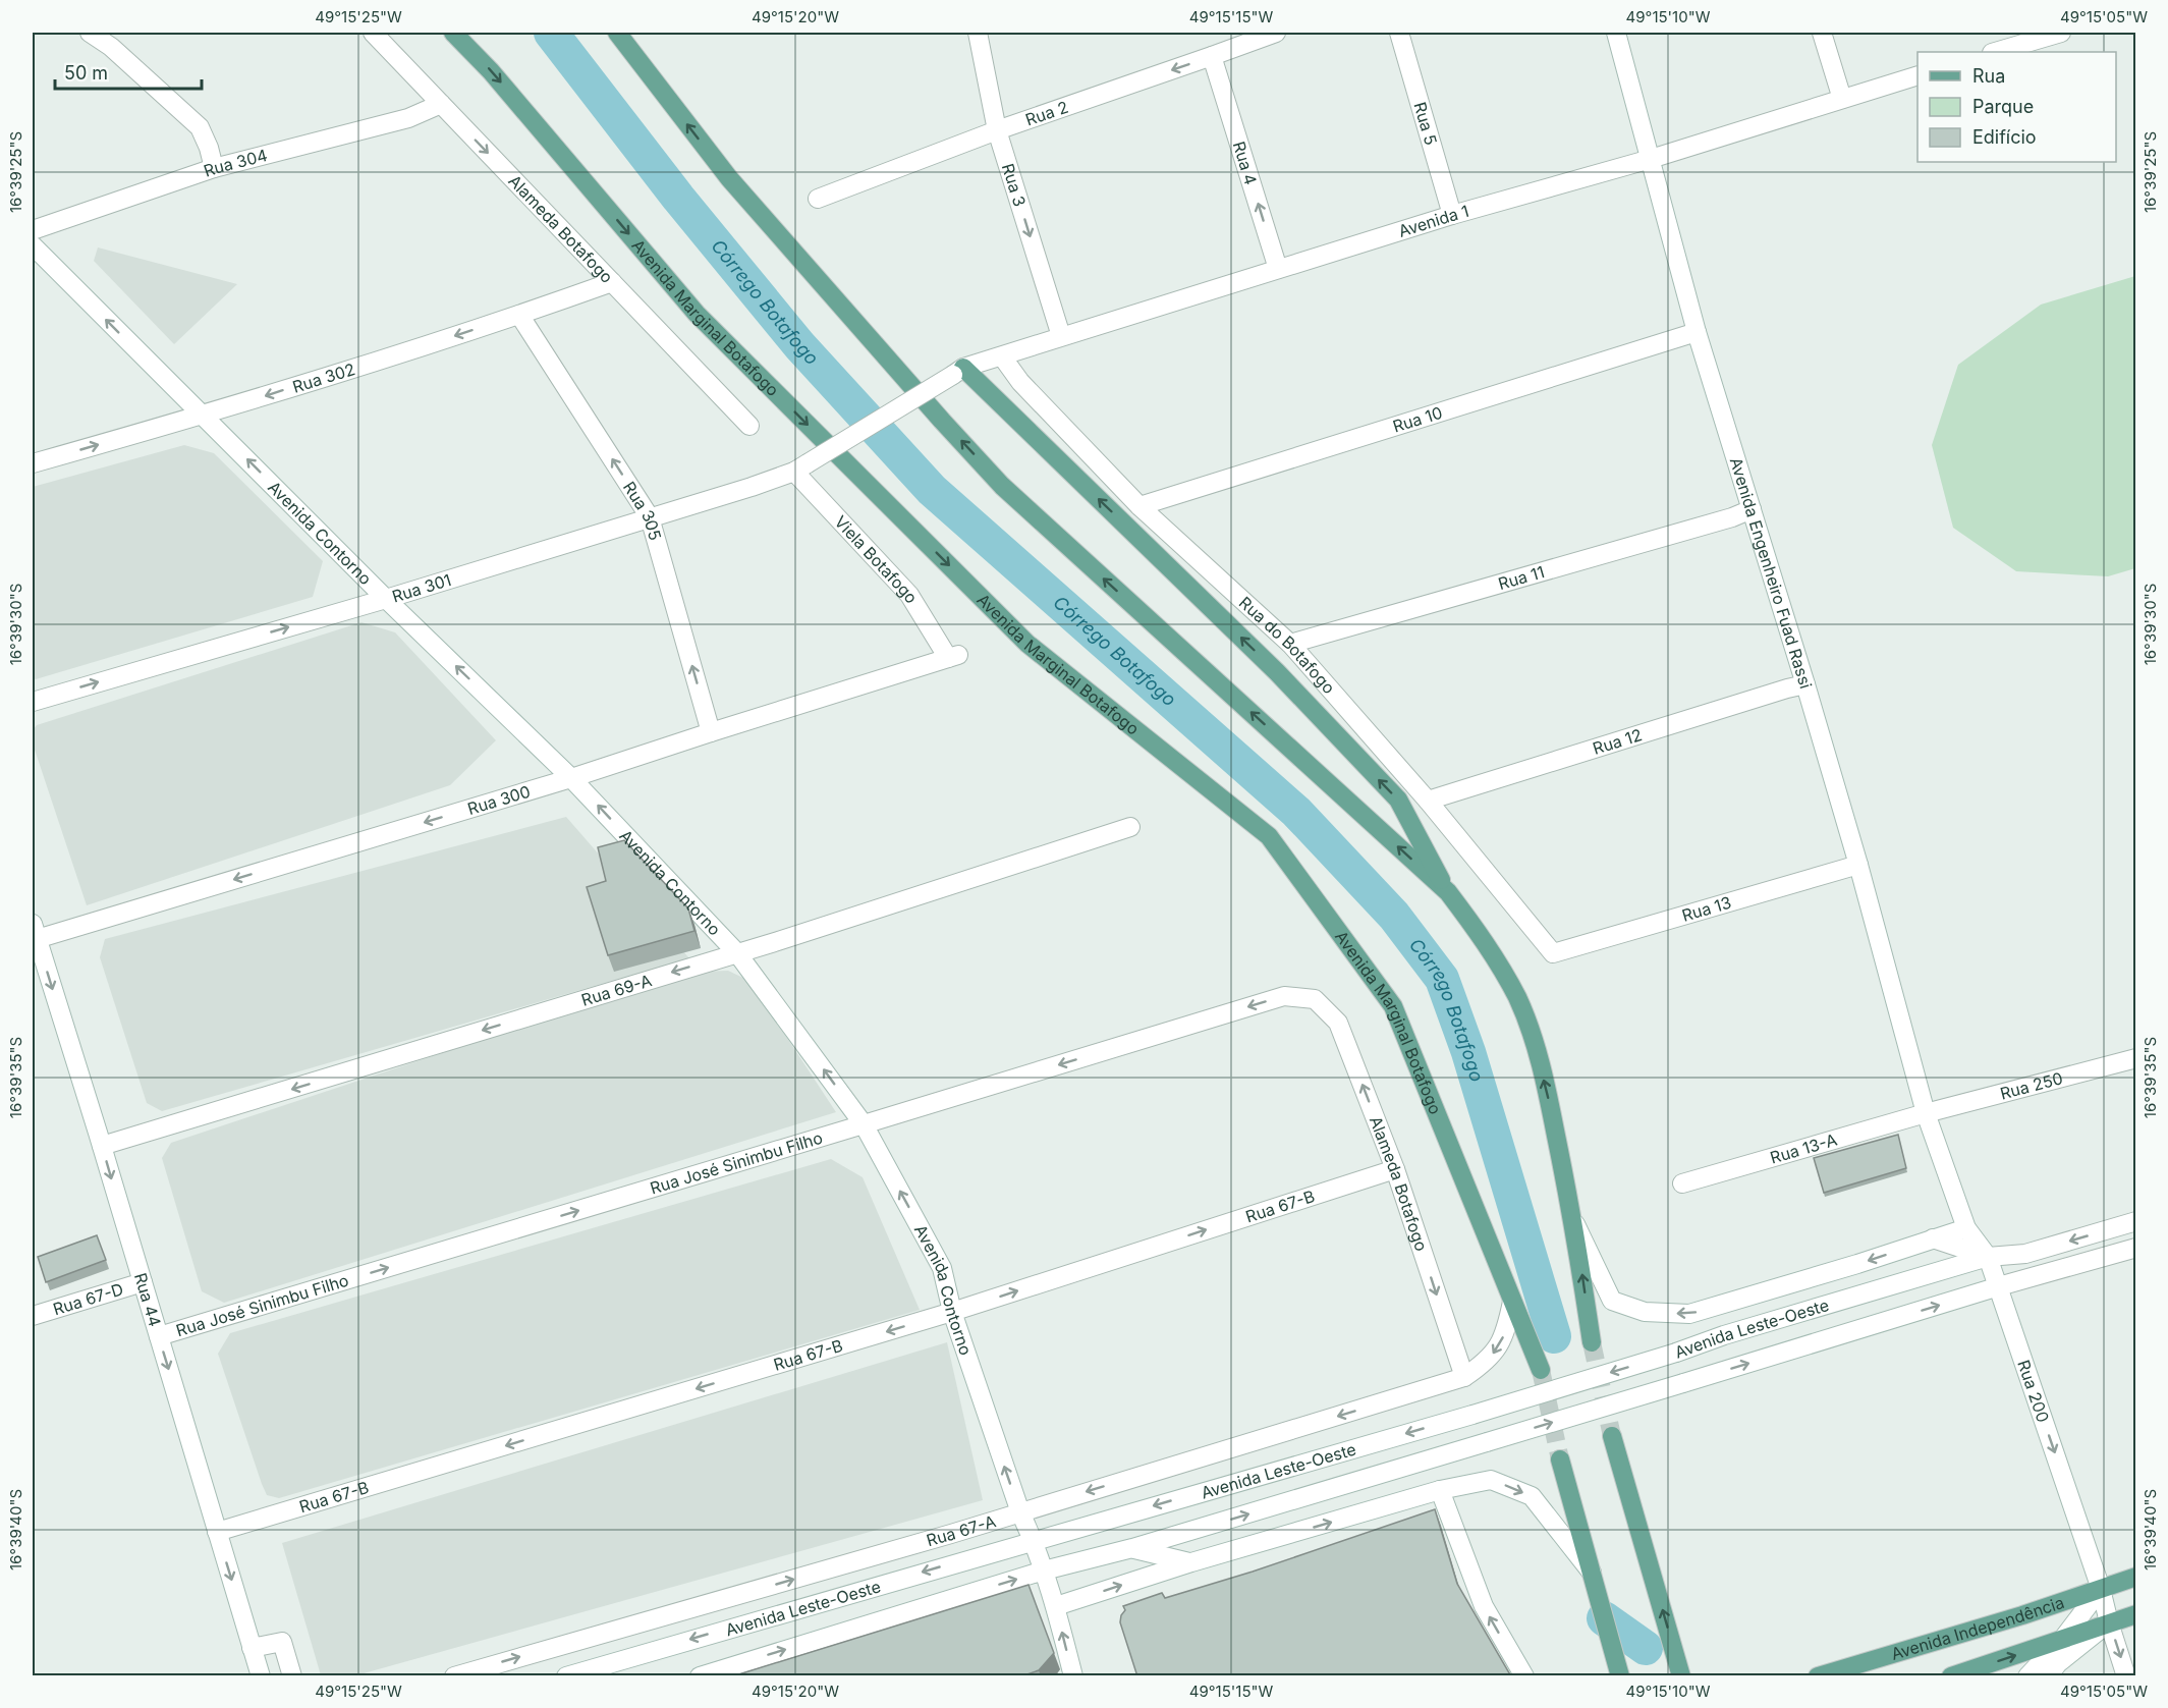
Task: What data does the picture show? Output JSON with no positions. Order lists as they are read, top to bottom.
{
  "streets": {
    "main road": ["Avenida Marginal Botafogo", "Avenida Independência"],
    "street": [
      "Rua 2",
      "Rua 5",
      "Rua 4",
      "Rua 304",
      "Rua 3",
      "Avenida 1",
      "Alameda Botafogo",
      "Rua 302",
      "Rua 10",
      "Rua 305",
      "Avenida Contorno",
      "Viela Botafogo",
      "Avenida Engenheiro Fuad Rassi",
      "Rua 11",
      "Rua 301",
      "Rua do Botafogo",
      "Rua 12",
      "Rua 300",
      "Rua 13",
      "Rua 69-A",
      "Rua 250",
      "Rua 13-A",
      "Rua José Sinimbu Filho",
      "Rua 67-B",
      "Rua 67-D",
      "Rua 44",
      "Avenida Leste-Oeste",
      "Rua 200",
      "Rua 67-A"
    ]
  },
  "crossings": [
    ["Rua 2", "Rua 4"],
    ["Rua 2", "Rua 3"],
    ["Rua 5", "Avenida 1"],
    ["Rua 4", "Avenida 1"],
    ["Rua 304", "Alameda Botafogo"],
    ["Rua 3", "Avenida 1"],
    ["Avenida 1", "Viela Botafogo"],
    ["Avenida 1", "Avenida Engenheiro Fuad Rassi"],
    ["Avenida 1", "Rua 301"],
    ["Avenida 1", "Rua do Botafogo"],
    ["Alameda Botafogo", "Rua 302"],
    ["Alameda Botafogo", "Rua José Sinimbu Filho"],
    ["Alameda Botafogo", "Rua 67-B"],
    ["Alameda Botafogo", "Rua 67-A"],
    ["Avenida Marginal Botafogo", "Rua 67-A"],
    ["Rua 302", "Rua 305"],
    ["Rua 302", "Avenida Contorno"],
    ["Rua 10", "Avenida Engenheiro Fuad Rassi"],
    ["Rua 10", "Rua do Botafogo"],
    ["Rua 305", "Rua 301"],
    ["Rua 305", "Rua 300"],
    ["Avenida Contorno", "Rua 301"],
    ["Avenida Contorno", "Rua 300"],
    ["Avenida Contorno", "Rua 69-A"],
    ["Avenida Contorno", "Rua José Sinimbu Filho"],
    ["Avenida Contorno", "Rua 67-B"],
    ["Avenida Contorno", "Avenida Leste-Oeste"],
    ["Avenida Contorno", "Rua 67-A"],
    ["Viela Botafogo", "Rua 301"],
    ["Viela Botafogo", "Rua 300"],
    ["Avenida Engenheiro Fuad Rassi", "Rua 11"],
    ["Avenida Engenheiro Fuad Rassi", "Rua 12"],
    ["Avenida Engenheiro Fuad Rassi", "Rua 13"],
    ["Avenida Engenheiro Fuad Rassi", "Rua 250"],
    ["Avenida Engenheiro Fuad Rassi", "Rua 13-A"],
    ["Avenida Engenheiro Fuad Rassi", "Rua 200"],
    ["Rua 11", "Rua do Botafogo"],
    ["Rua do Botafogo", "Rua 12"],
    ["Rua do Botafogo", "Rua 13"],
    ["Rua 300", "Rua 44"],
    ["Rua 69-A", "Rua 44"],
    ["Rua 250", "Rua 13-A"],
    ["Rua 250", "Rua 200"],
    ["Rua 13-A", "Rua 200"],
    ["Rua José Sinimbu Filho", "Rua 44"],
    ["Rua 67-B", "Rua 44"],
    ["Rua 67-D", "Rua 44"],
    ["Avenida Leste-Oeste", "Rua 200"],
    ["Rua 200", "Avenida Independência"]
  ],
  "one_way": [
    "Rua 2",
    "Rua 4",
    "Rua 3",
    "Rua 305",
    "Avenida Contorno",
    "Rua 301",
    "Rua 300",
    "Rua 69-A",
    "Rua 44",
    "Rua 200"
  ],
  "water": ["Córrego Botafogo"],
  "legend": ["Rua", "Parque", "Edifício"],
  "scale_bar": "50 m",
  "coordinates": [
    "49°15'25\"W",
    "49°15'20\"W",
    "49°15'15\"W",
    "49°15'10\"W",
    "49°15'05\"W",
    "16°39'25\"S",
    "16°39'30\"S",
    "16°39'35\"S",
    "16°39'40\"S"
  ]
}
